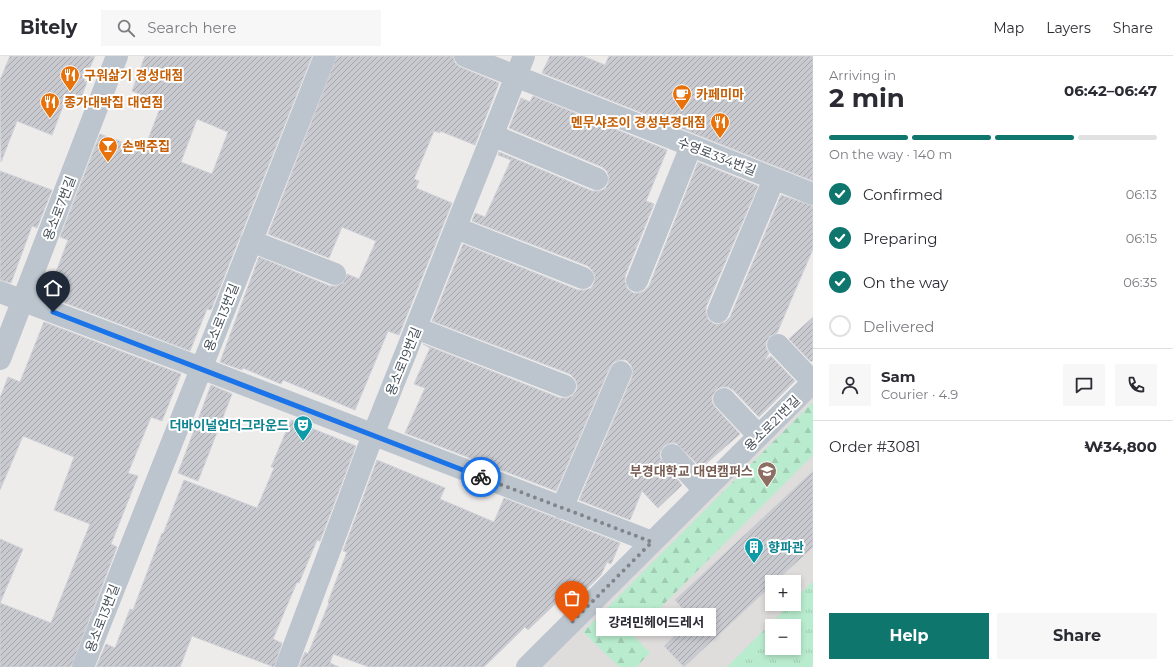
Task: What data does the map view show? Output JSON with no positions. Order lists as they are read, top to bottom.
{
  "streets": {
    "street": [
      "수영로334번길",
      "용소로7번길",
      "용소로13번길",
      "용소로19번길",
      "용소로21번길"
    ]
  },
  "crossings": [
    ["수영로334번길", "용소로19번길"]
  ],
  "places": {
    "restaurant": ["구워삶기 경성대점", "종가대박집 대연점", "멘무샤조이 경성부경대점"],
    "cafe": ["카페미마"],
    "bar": ["손맥주집"],
    "theatre": ["더바이널언더그라운드"],
    "school or university": ["부경대학교 대연캠퍼스"],
    "building": ["향파관"],
    "other": ["강려민헤어드레서"]
  },
  "page": {
    "header": "Bitely",
    "search": "Search here",
    "nav": ["Map", "Layers", "Share"],
    "heading": ["2 min", "Arriving in", "06:42–06:47"],
    "panel": [
      "Sam",
      "Courier · 4.9",
      "Order #3081",
      "₩34,800"
    ],
    "bar": "On the way · 140 m",
    "list": [
      ["Confirmed", "06:13"],
      ["Preparing", "06:15"],
      ["On the way", "06:35"],
      "Delivered"
    ],
    "map_buttons": ["+", "−"],
    "buttons": ["Help", "Share"],
    "bubble": "강려민헤어드레서"
  }
}
